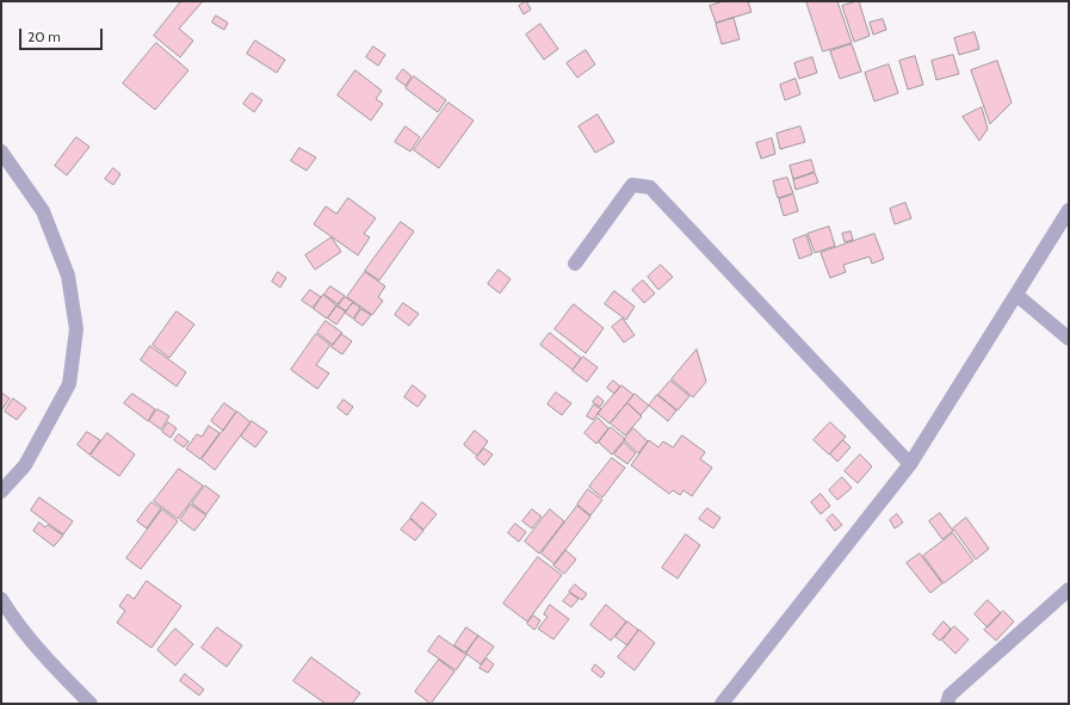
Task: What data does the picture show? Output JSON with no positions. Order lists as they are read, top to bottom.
{
  "scale_bar": "20 m"
}
